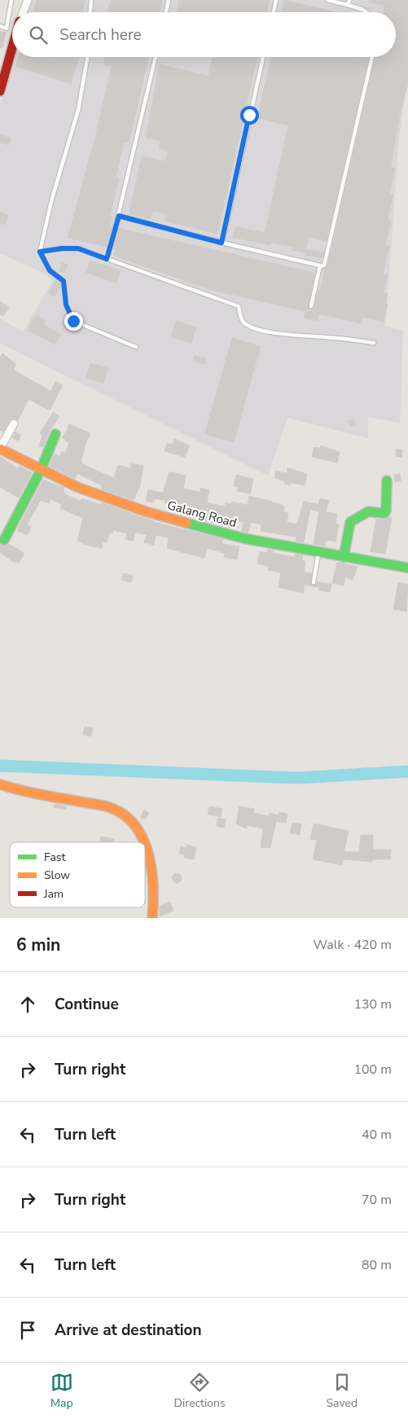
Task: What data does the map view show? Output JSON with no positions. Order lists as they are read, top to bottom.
{
  "streets": {
    "street": ["Galang Road"]
  },
  "legend": ["Fast", "Slow", "Jam"],
  "page": {
    "search": "Search here",
    "heading": ["6 min", "Walk · 420 m"],
    "list": [
      ["Continue", "130 m"],
      ["Turn right", "100 m"],
      ["Turn left", "40 m"],
      ["Turn right", "70 m"],
      ["Turn left", "80 m"],
      "Arrive at destination"
    ],
    "nav": ["Map", "Directions", "Saved"]
  }
}
